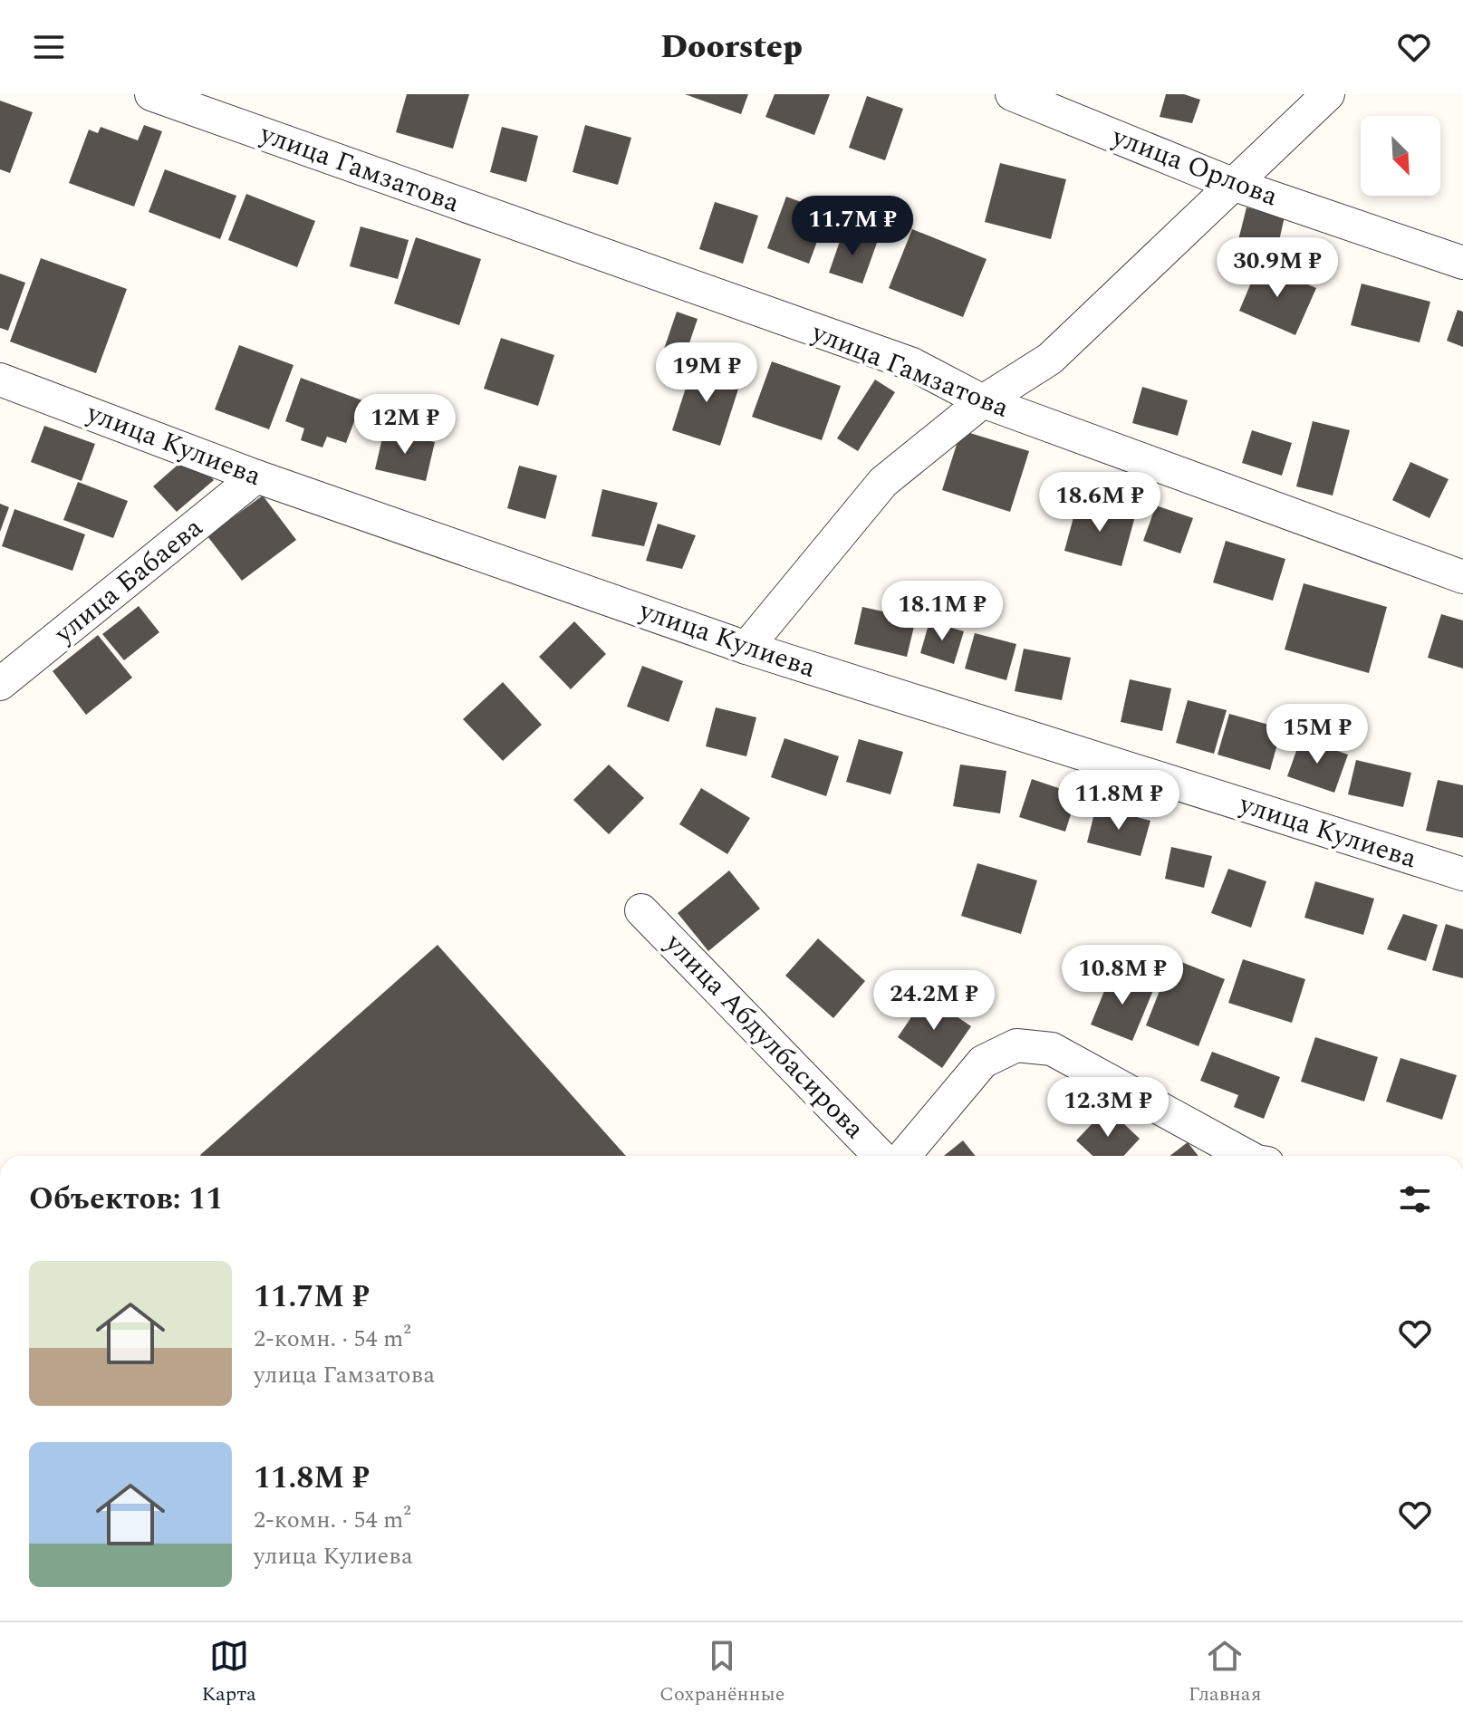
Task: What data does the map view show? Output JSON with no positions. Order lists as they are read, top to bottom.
{
  "streets": {
    "street": [
      "улица Орлова",
      "улица Гамзатова",
      "улица Кулиева",
      "улица Бабаева",
      "улица Абдулбасирова"
    ]
  },
  "crossings": [
    ["улица Кулиева", "улица Бабаева"]
  ],
  "north": "bottom right",
  "page": {
    "header": "Doorstep",
    "price": [
      "11.7M ₽",
      "30.9M ₽",
      "19M ₽",
      "12M ₽",
      "18.6M ₽",
      "18.1M ₽",
      "15M ₽",
      "11.8M ₽",
      "10.8M ₽",
      "24.2M ₽",
      "12.3M ₽"
    ],
    "heading": "Объектов: 11",
    "list": [
      {
        "name": "11.7M ₽",
        "note": "2-комн. · 54 m² · улица Гамзатова"
      },
      {
        "name": "11.8M ₽",
        "note": "2-комн. · 54 m² · улица Кулиева"
      }
    ],
    "tabs": ["Карта", "Сохранённые", "Главная"]
  }
}
